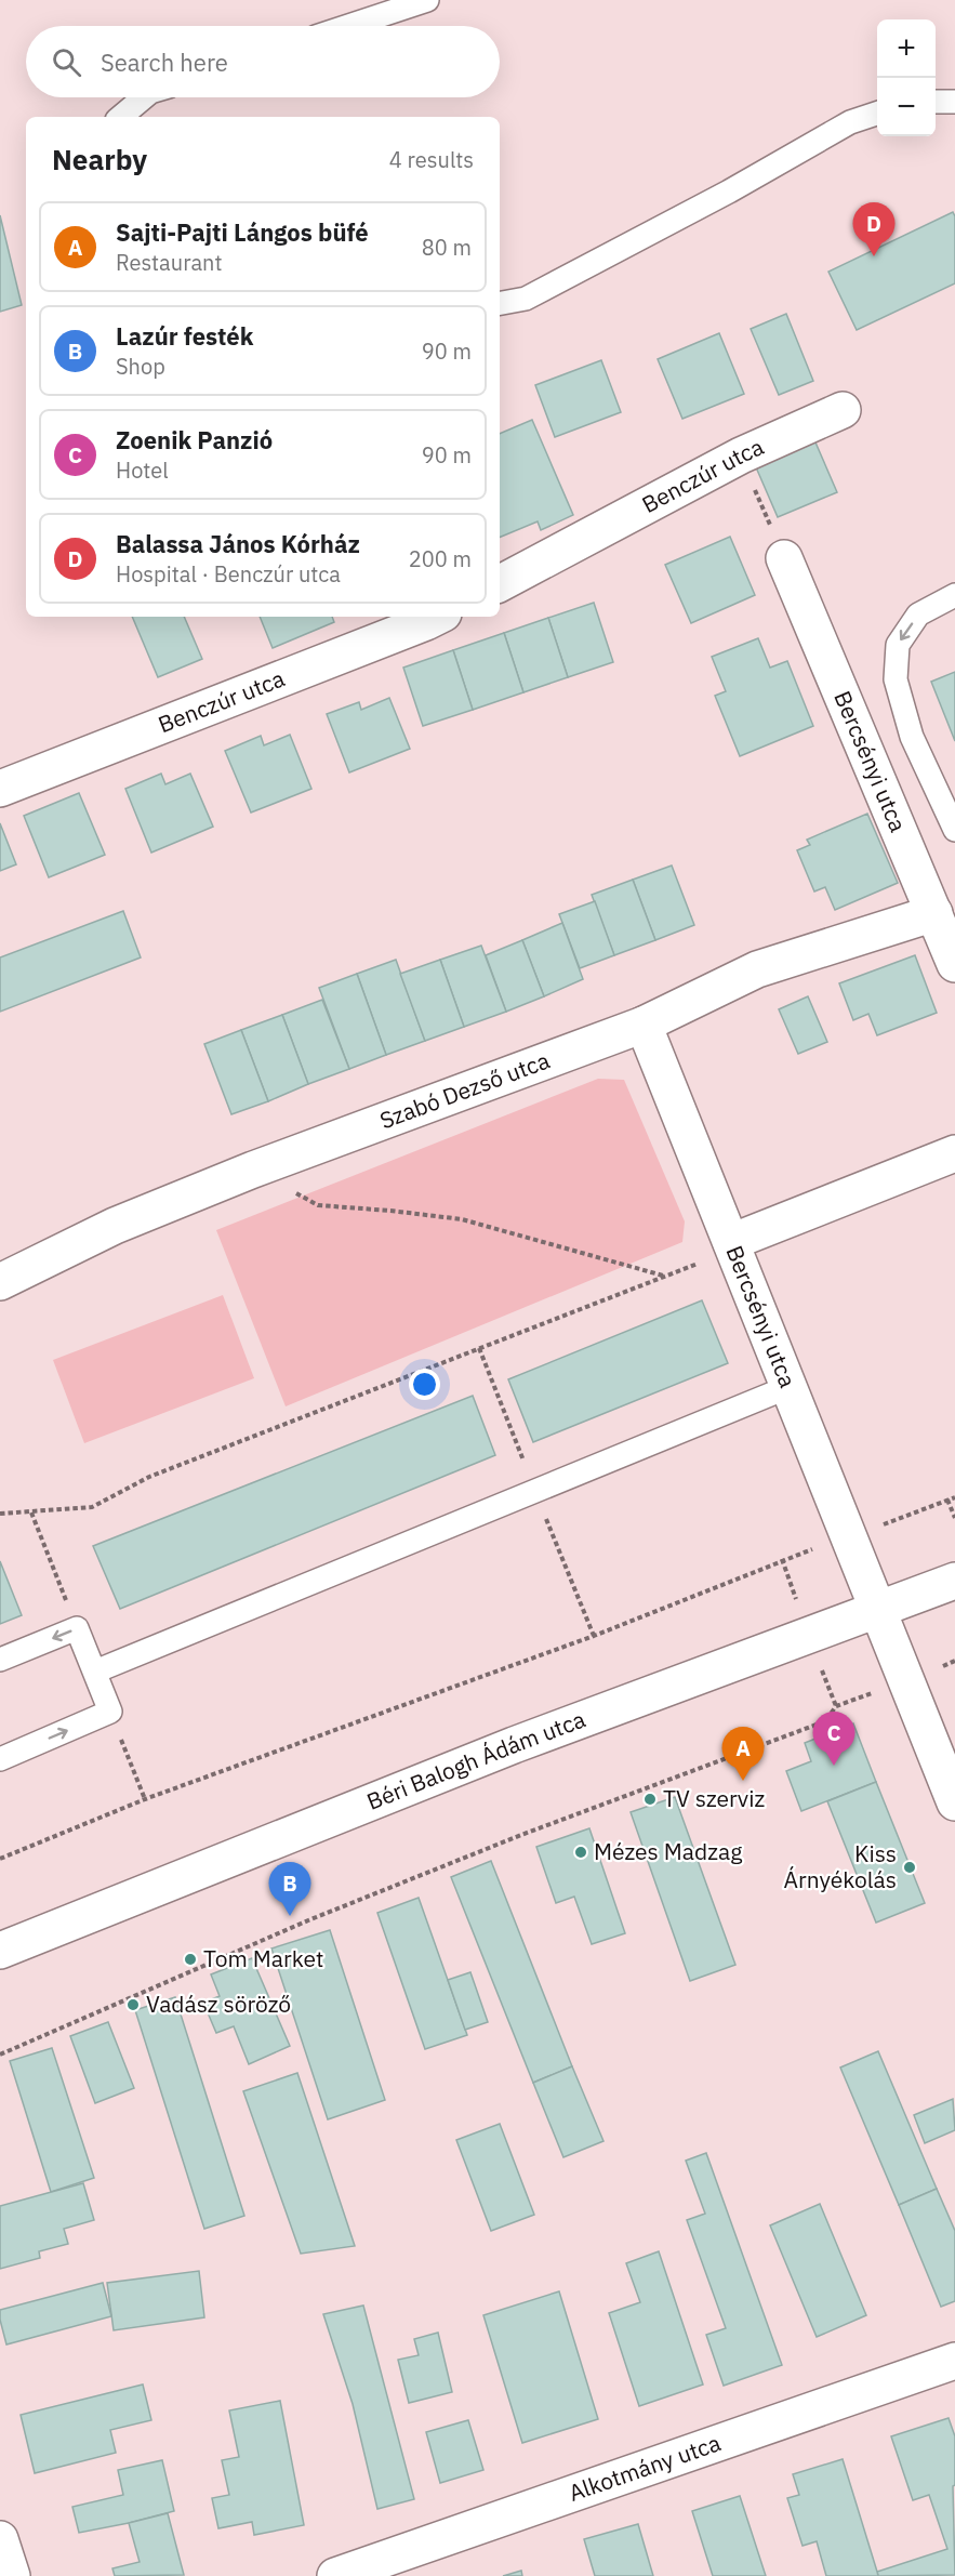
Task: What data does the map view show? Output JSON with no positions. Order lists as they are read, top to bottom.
{
  "streets": {
    "street": [
      "Benczúr utca",
      "Bercsényi utca",
      "Szabó Dezső utca",
      "Béri Balogh Ádám utca",
      "Alkotmány utca"
    ]
  },
  "crossings": [
    ["Bercsényi utca", "Szabó Dezső utca"],
    ["Bercsényi utca", "Béri Balogh Ádám utca"]
  ],
  "places": [
    "TV szerviz",
    "Mézes Madzag",
    "Kiss Árnyékolás",
    "Tom Market",
    "Vadász söröző"
  ],
  "page": {
    "map_buttons": ["+", "−"],
    "search": "Search here",
    "heading": ["Nearby", "4 results"],
    "list": [
      {
        "mark": "A",
        "name": "Sajti-Pajti Lángos büfé",
        "note": "Restaurant",
        "value": "80 m"
      },
      {
        "mark": "B",
        "name": "Lazúr festék",
        "note": "Shop",
        "value": "90 m"
      },
      {
        "mark": "C",
        "name": "Zoenik Panzió",
        "note": "Hotel",
        "value": "90 m"
      },
      {
        "mark": "D",
        "name": "Balassa János Kórház",
        "note": "Hospital · Benczúr utca",
        "value": "200 m"
      }
    ],
    "pins": [
      "D",
      "C",
      "A",
      "B"
    ]
  }
}
